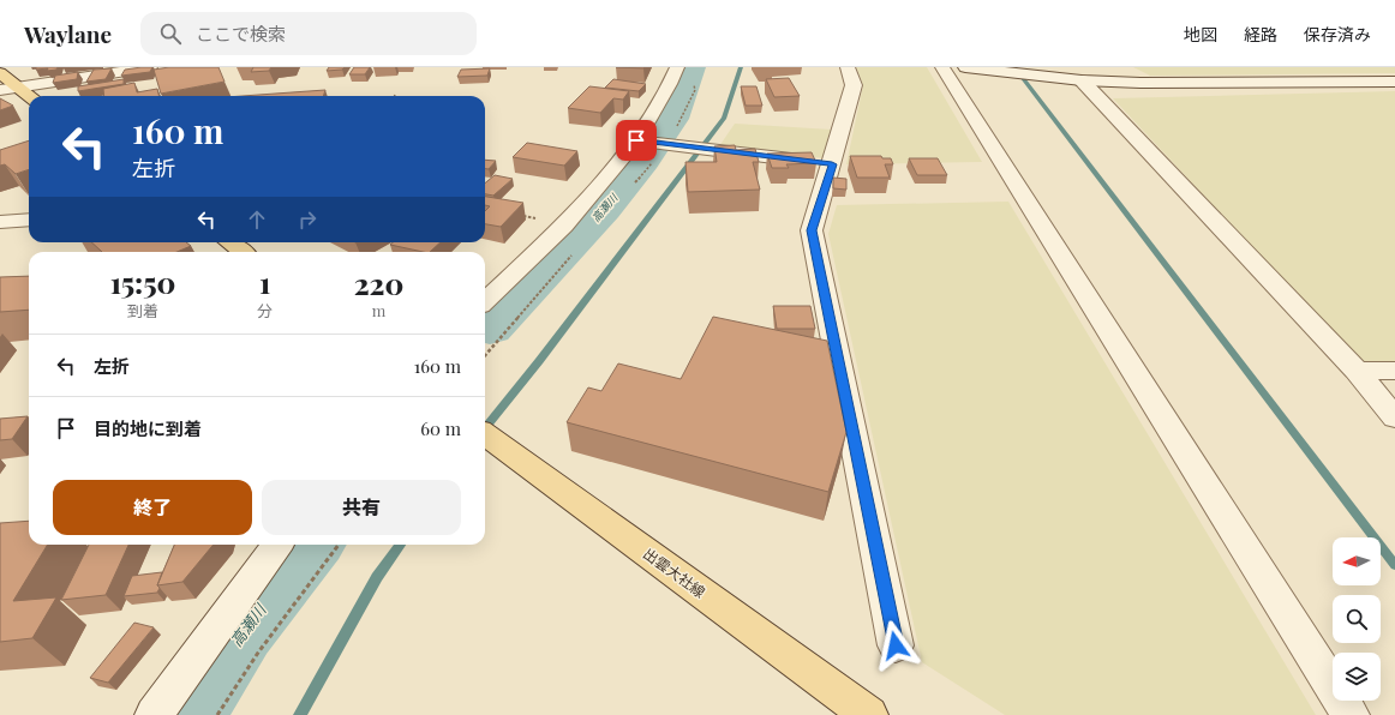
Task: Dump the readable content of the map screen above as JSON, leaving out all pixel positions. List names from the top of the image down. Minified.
{"streets":{"main road":["出雲大社線"]},"water":["高瀬川"],"north":"left","page":{"header":"Waylane","search":"ここで検索","nav":["地図","経路","保存済み"],"turn":["160 m","左折"],"eta":["15:50","到着","1","分","220","m"],"list":[{"name":"左折","value":"160 m"},{"name":"目的地に到着","value":"60 m"}],"buttons":["終了","共有"]}}
